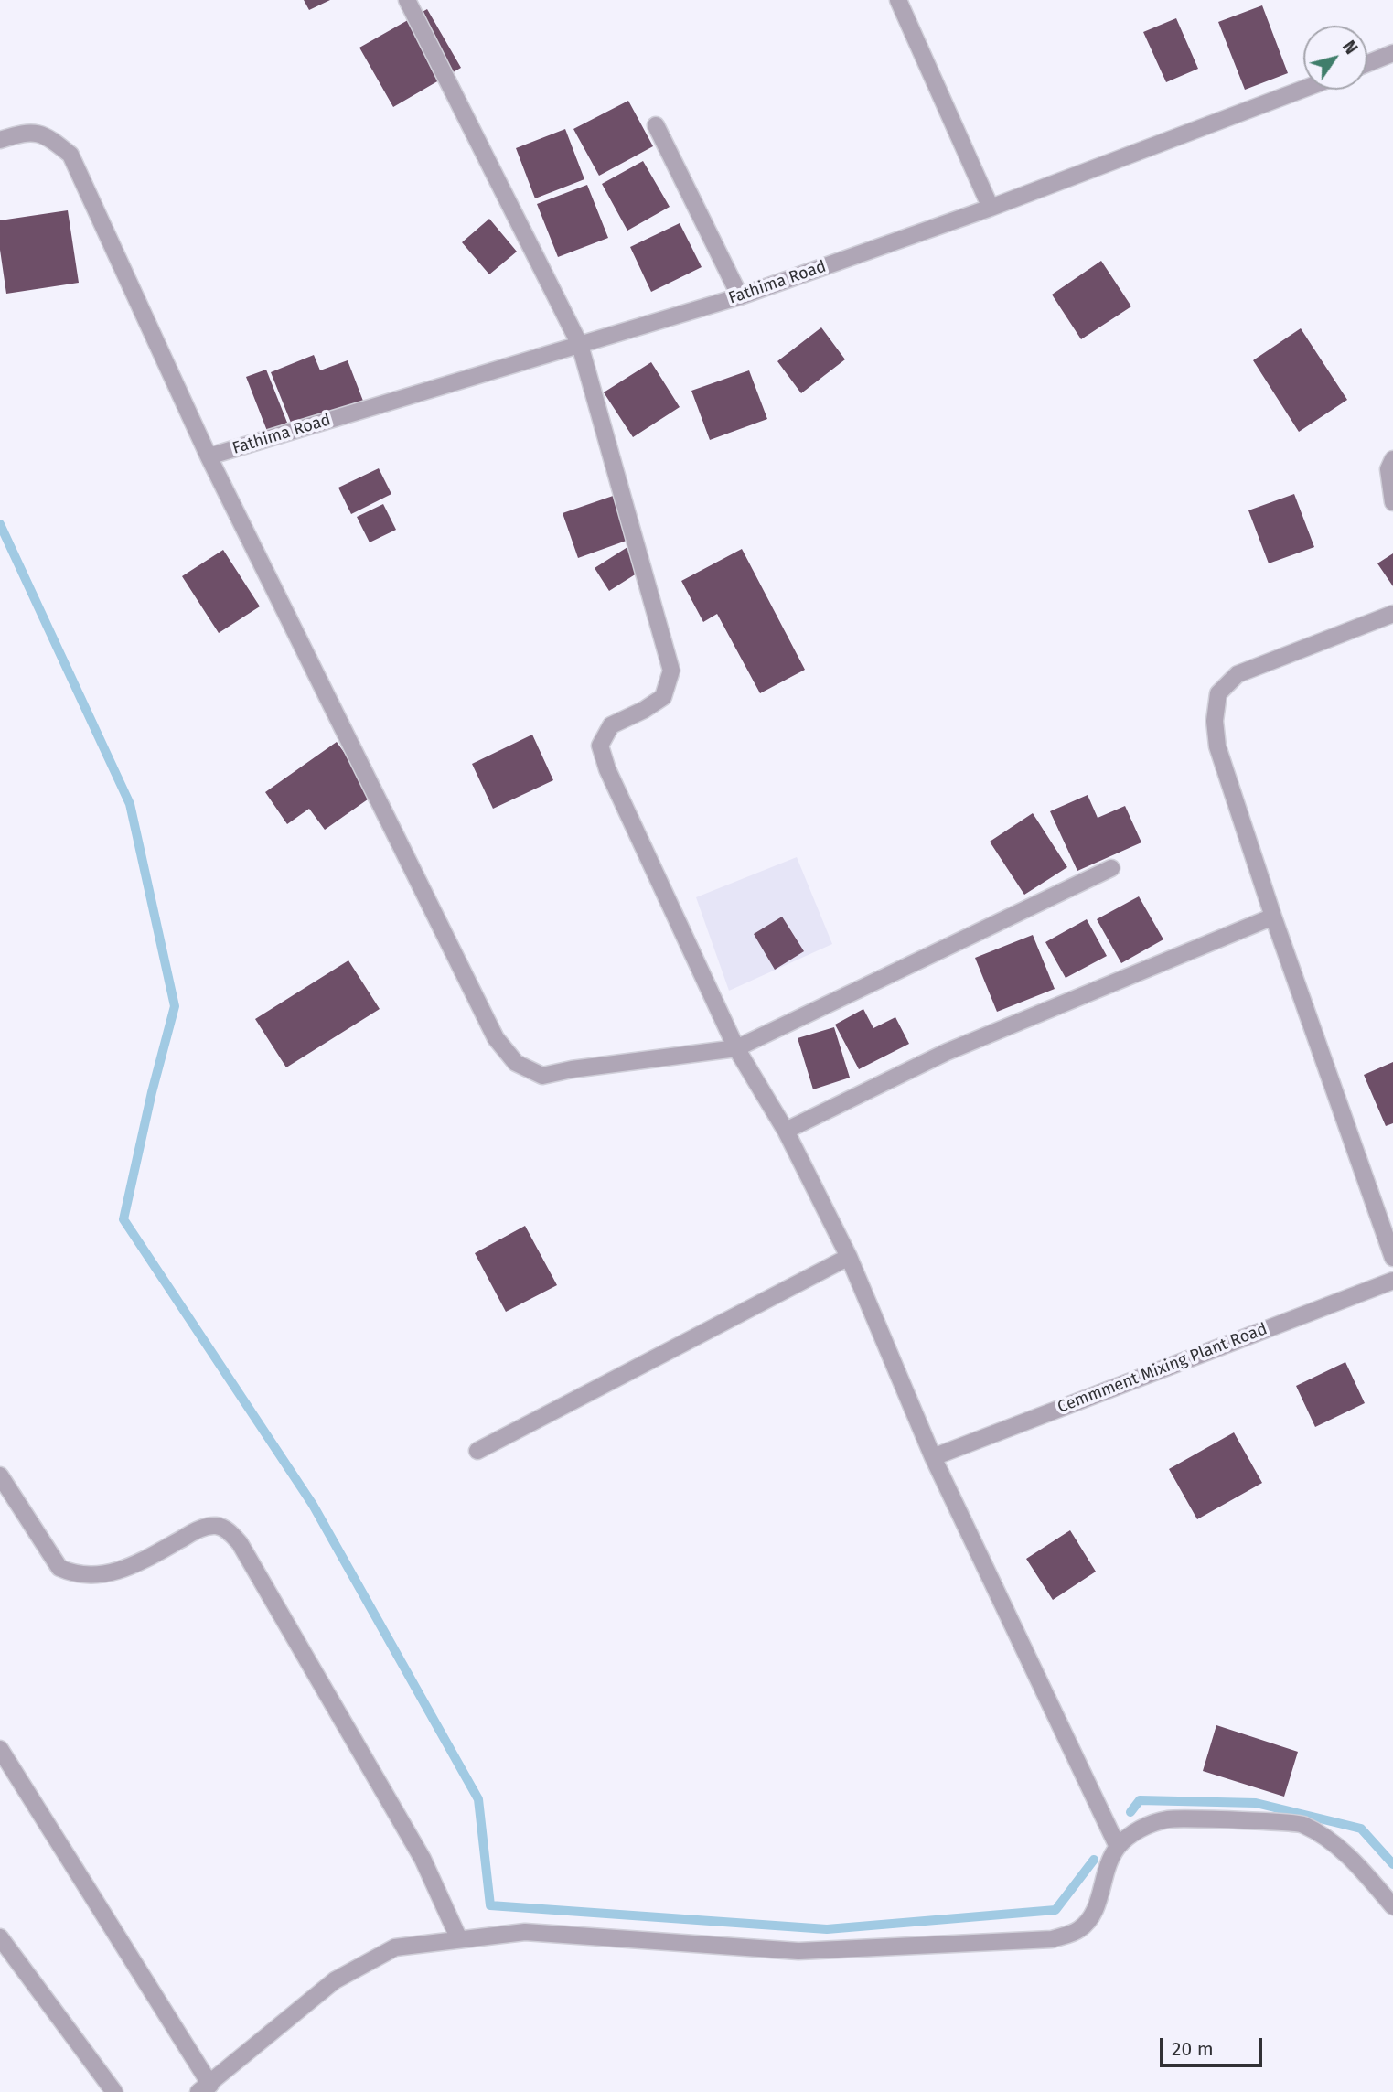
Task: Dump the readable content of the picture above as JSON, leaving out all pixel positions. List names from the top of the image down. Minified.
{"streets":{"street":["Fathima Road","Cemmment Mixing Plant Road"]},"scale_bar":"20 m","north":"top right"}
